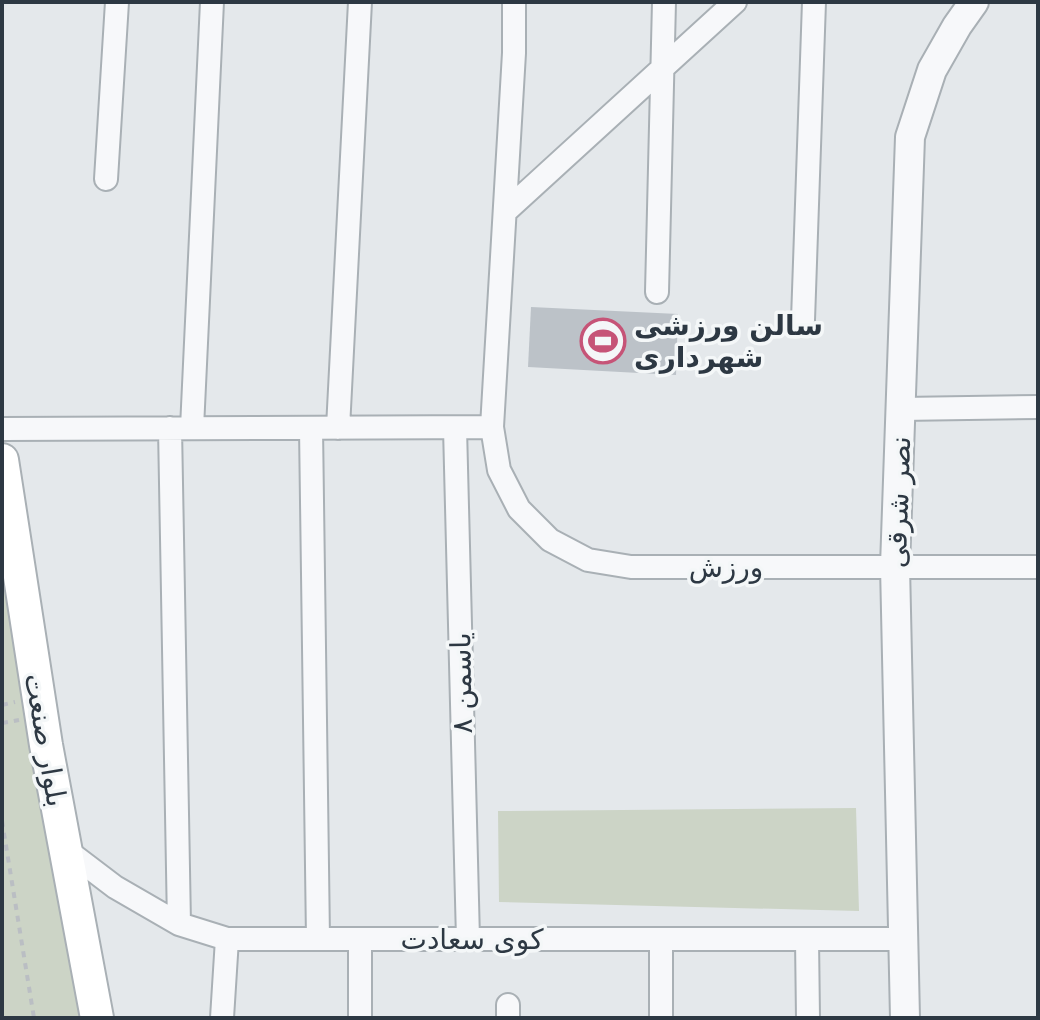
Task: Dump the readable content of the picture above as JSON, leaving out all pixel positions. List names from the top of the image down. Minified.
{"streets":{"main road":["بلوار صنعت"],"street":["نصر شرقی","ورزش","یاسمن ۸","کوی سعادت"]},"crossings":[["نصر شرقی","ورزش"],["نصر شرقی","کوی سعادت"],["یاسمن ۸","کوی سعادت"],["بلوار صنعت","کوی سعادت"]],"places":{"sports":["سالن ورزشی شهرداری"]}}
